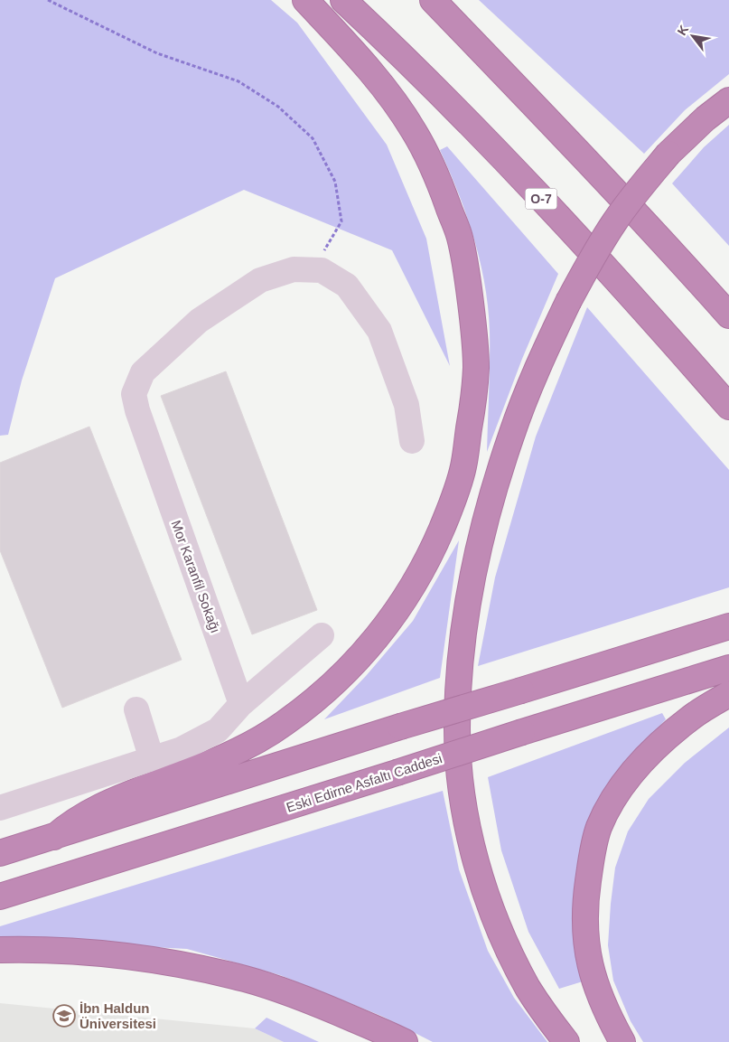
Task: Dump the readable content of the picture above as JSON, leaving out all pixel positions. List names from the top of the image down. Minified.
{"streets":{"highway":["O-7","Eski Edirne Asfaltı Caddesi"],"street":["Mor Karanfil Sokağı"]},"places":{"school or university":["İbn Haldun Üniversitesi"]},"north":"top left"}
